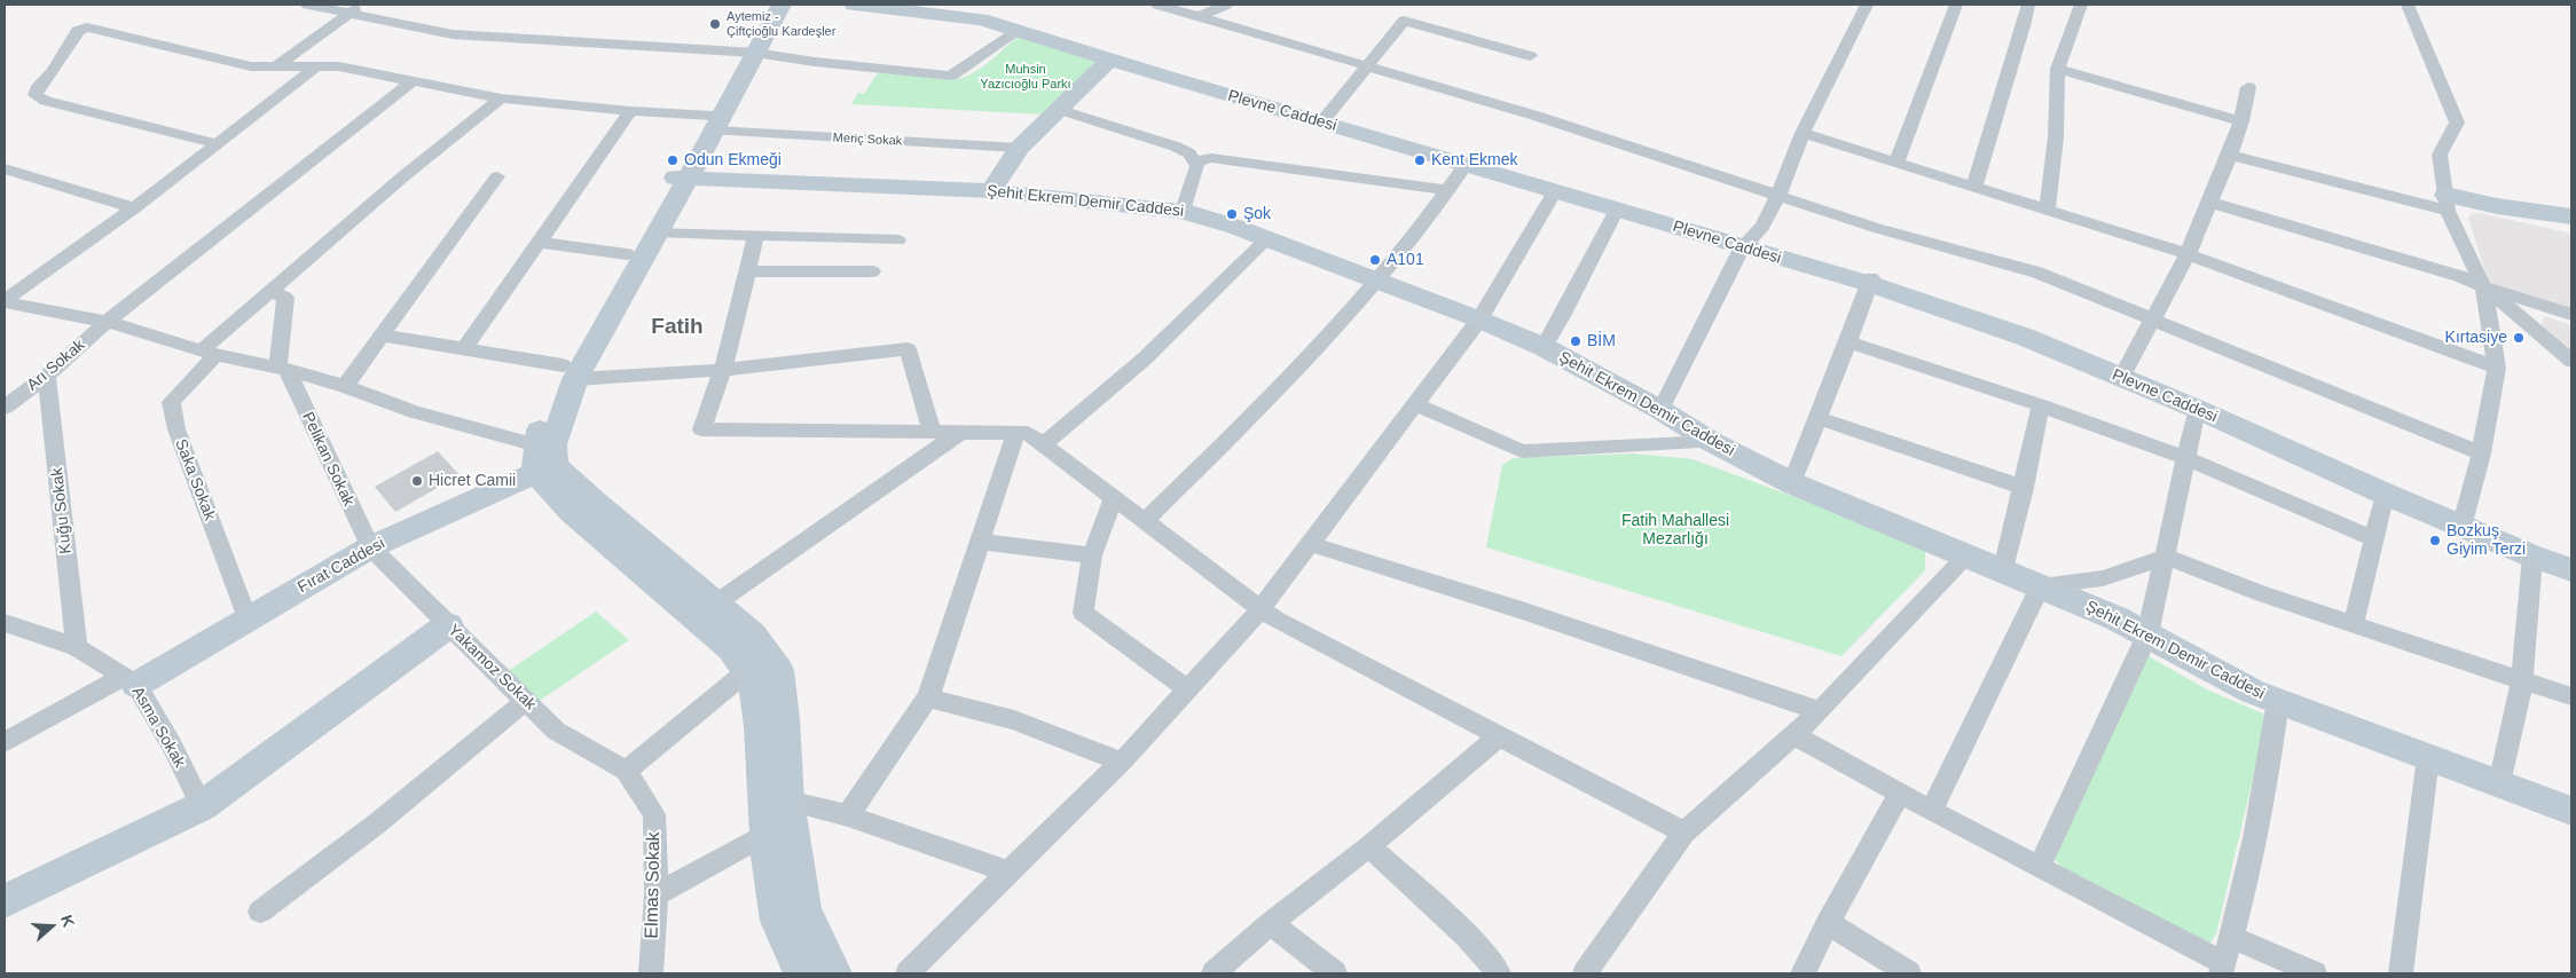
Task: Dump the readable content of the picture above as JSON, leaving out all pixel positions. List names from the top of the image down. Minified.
{"streets":{"street":["Plevne Caddesi","Meriç Sokak","Şehit Ekrem Demir Caddesi","Arı Sokak","Pelikan Sokak","Saka Sokak","Kuğu Sokak","Fırat Caddesi","Yakamoz Sokak","Asma Sokak","Elmas Sokak"]},"crossings":[["Meriç Sokak","Arı Sokak"],["Arı Sokak","Kuğu Sokak"],["Pelikan Sokak","Fırat Caddesi"],["Pelikan Sokak","Yakamoz Sokak"],["Saka Sokak","Fırat Caddesi"],["Kuğu Sokak","Asma Sokak"],["Fırat Caddesi","Yakamoz Sokak"],["Fırat Caddesi","Asma Sokak"],["Yakamoz Sokak","Elmas Sokak"]],"districts":["Fatih"],"parks":["Muhsin Yazıcıoğlu Parkı","Fatih Mahallesi Mezarlığı"],"places":["Aytemiz - Çiftçioğlu Kardeşler","Odun Ekmeği","Kent Ekmek","Şok","A101","Kırtasiye","BİM","Hicret Camii","Bozkuş Giyim Terzi"],"north":"right"}
